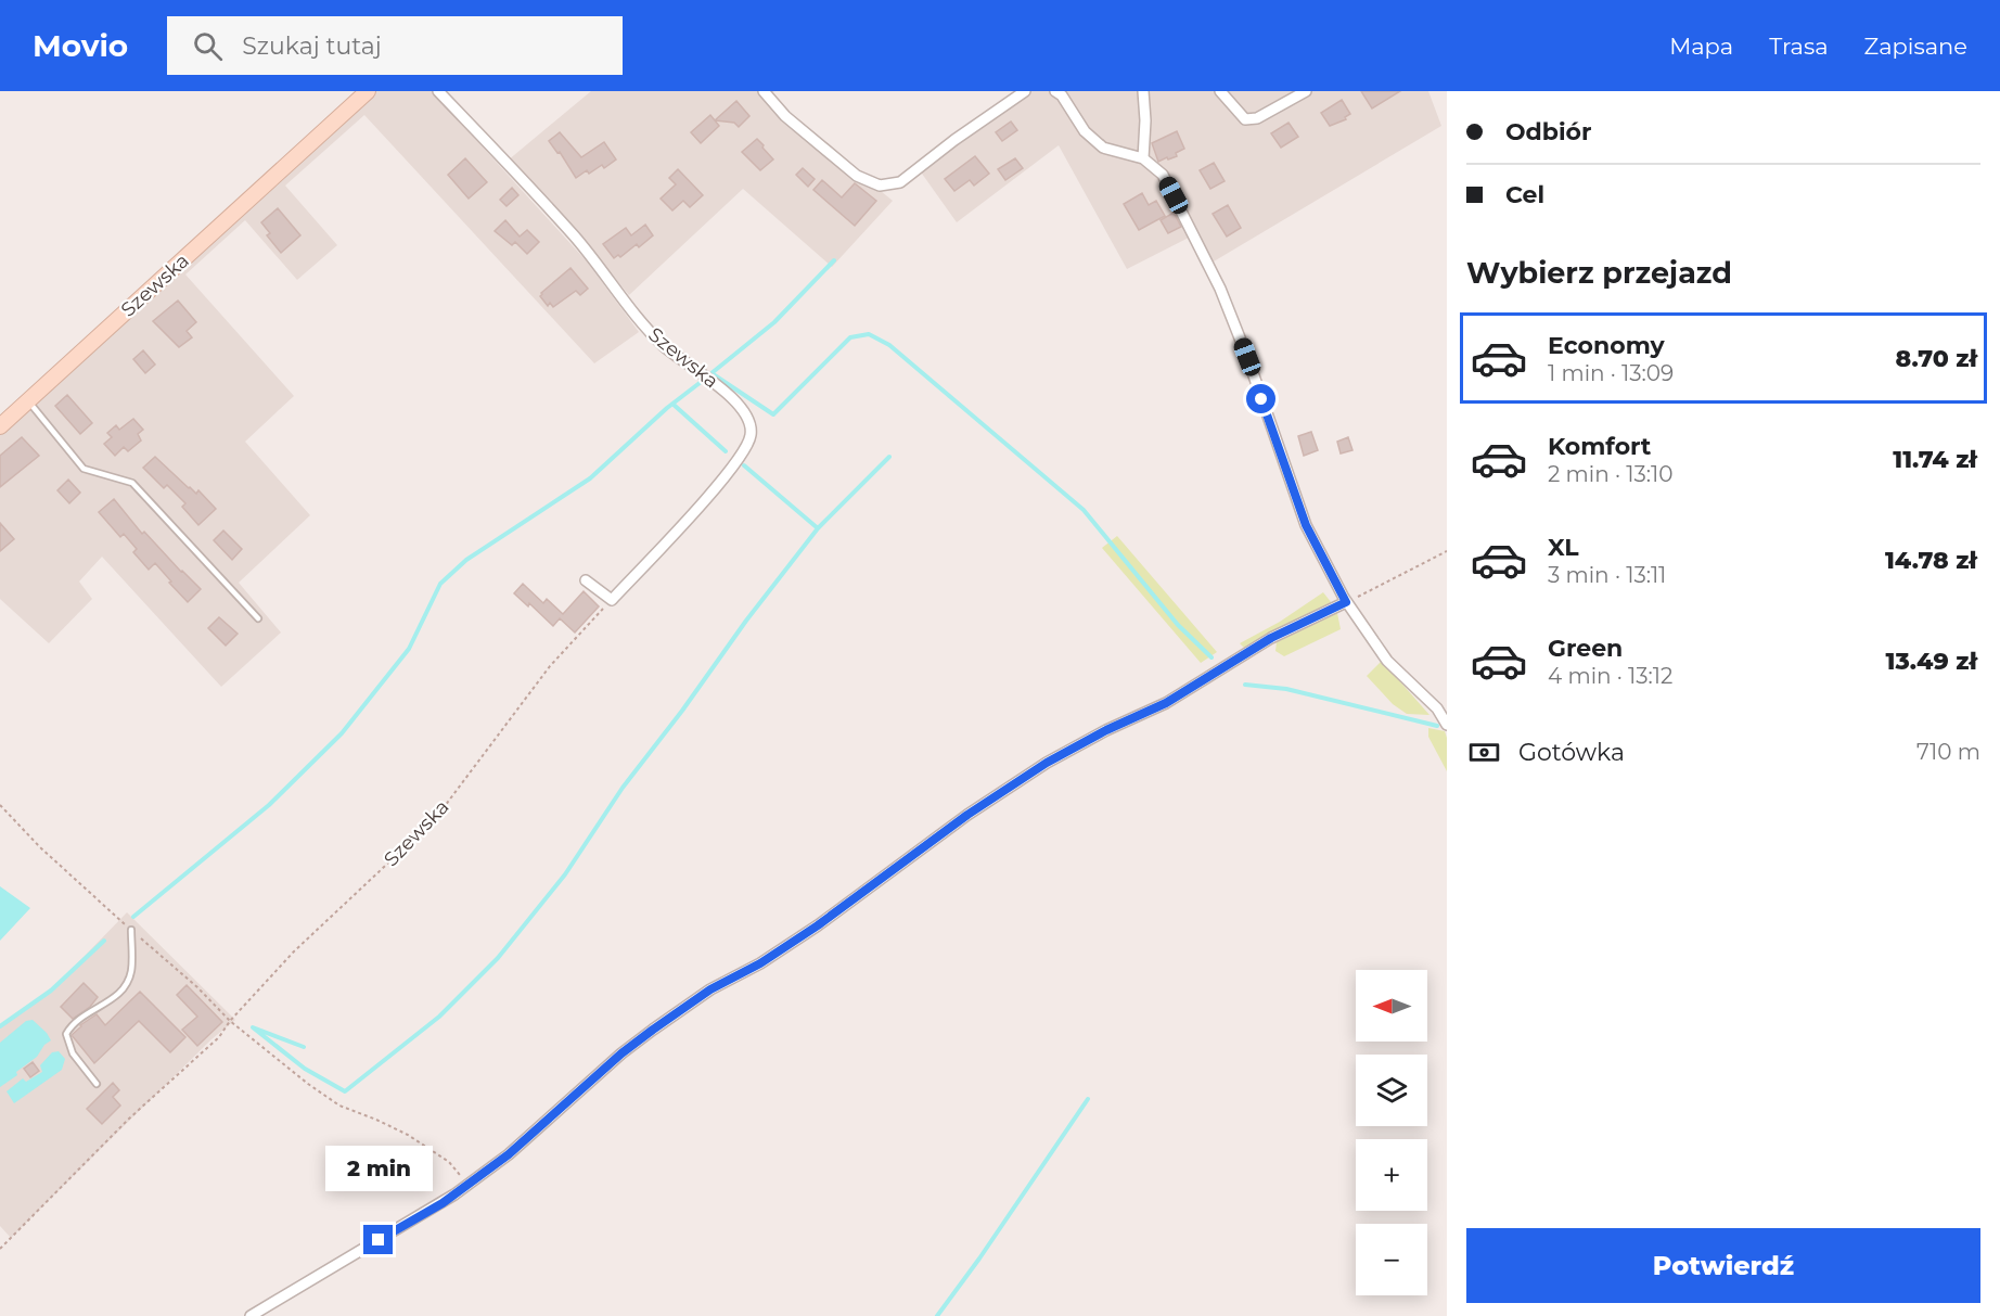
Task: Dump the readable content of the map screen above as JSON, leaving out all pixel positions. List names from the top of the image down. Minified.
{"streets":{"street":["Szewska"]},"north":"left","page":{"header":"Movio","search":"Szukaj tutaj","nav":["Mapa","Trasa","Zapisane"],"banner":["Odbiór","Cel"],"heading":"Wybierz przejazd","list":[{"name":"Economy","note":"1 min · 13:09","value":"8.70 zł"},{"name":"Komfort","note":"2 min · 13:10","value":"11.74 zł"},{"name":"XL","note":"3 min · 13:11","value":"14.78 zł"},{"name":"Green","note":"4 min · 13:12","value":"13.49 zł"}],"pay":["Gotówka","710 m"],"map_buttons":["+","−"],"bubble":"2 min","buttons":"Potwierdź"}}
